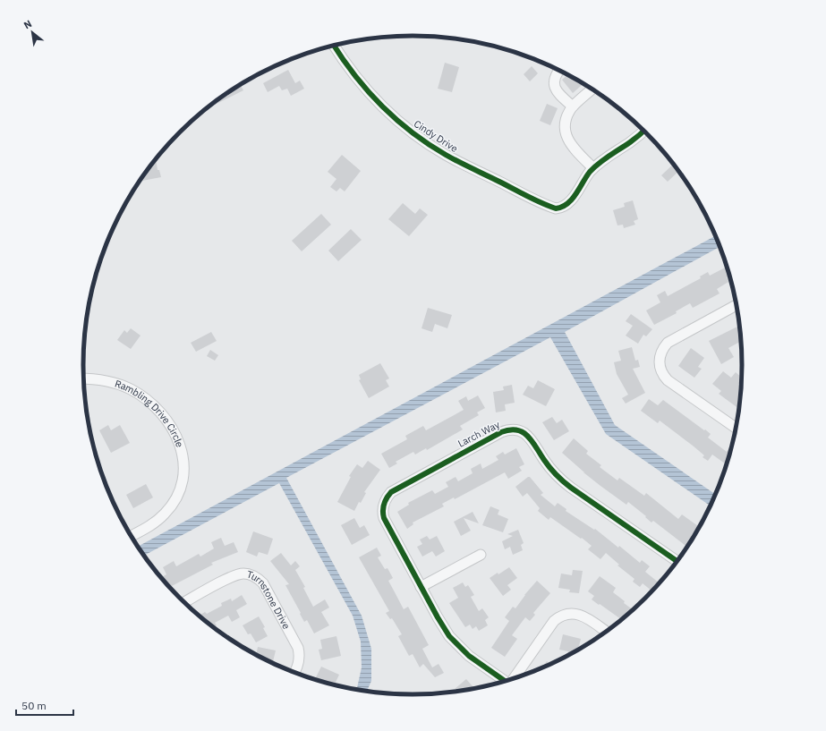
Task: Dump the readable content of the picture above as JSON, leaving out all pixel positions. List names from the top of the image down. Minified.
{"streets":{"street":["Cindy Drive","Rambling Drive Circle","Larch Way","Turnstone Drive"]},"scale_bar":"50 m","north":"top left"}
